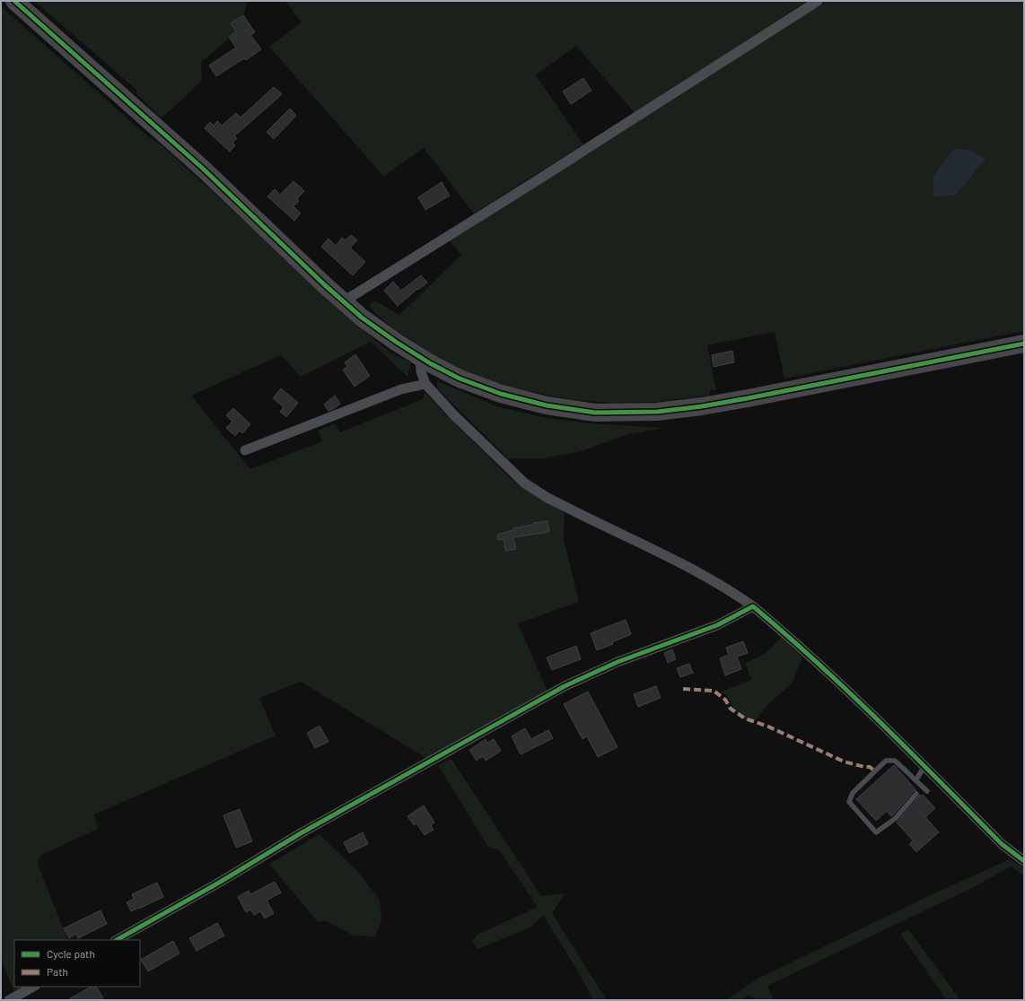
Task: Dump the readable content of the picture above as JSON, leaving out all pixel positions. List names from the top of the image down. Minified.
{"legend":["Cycle path","Path"]}
